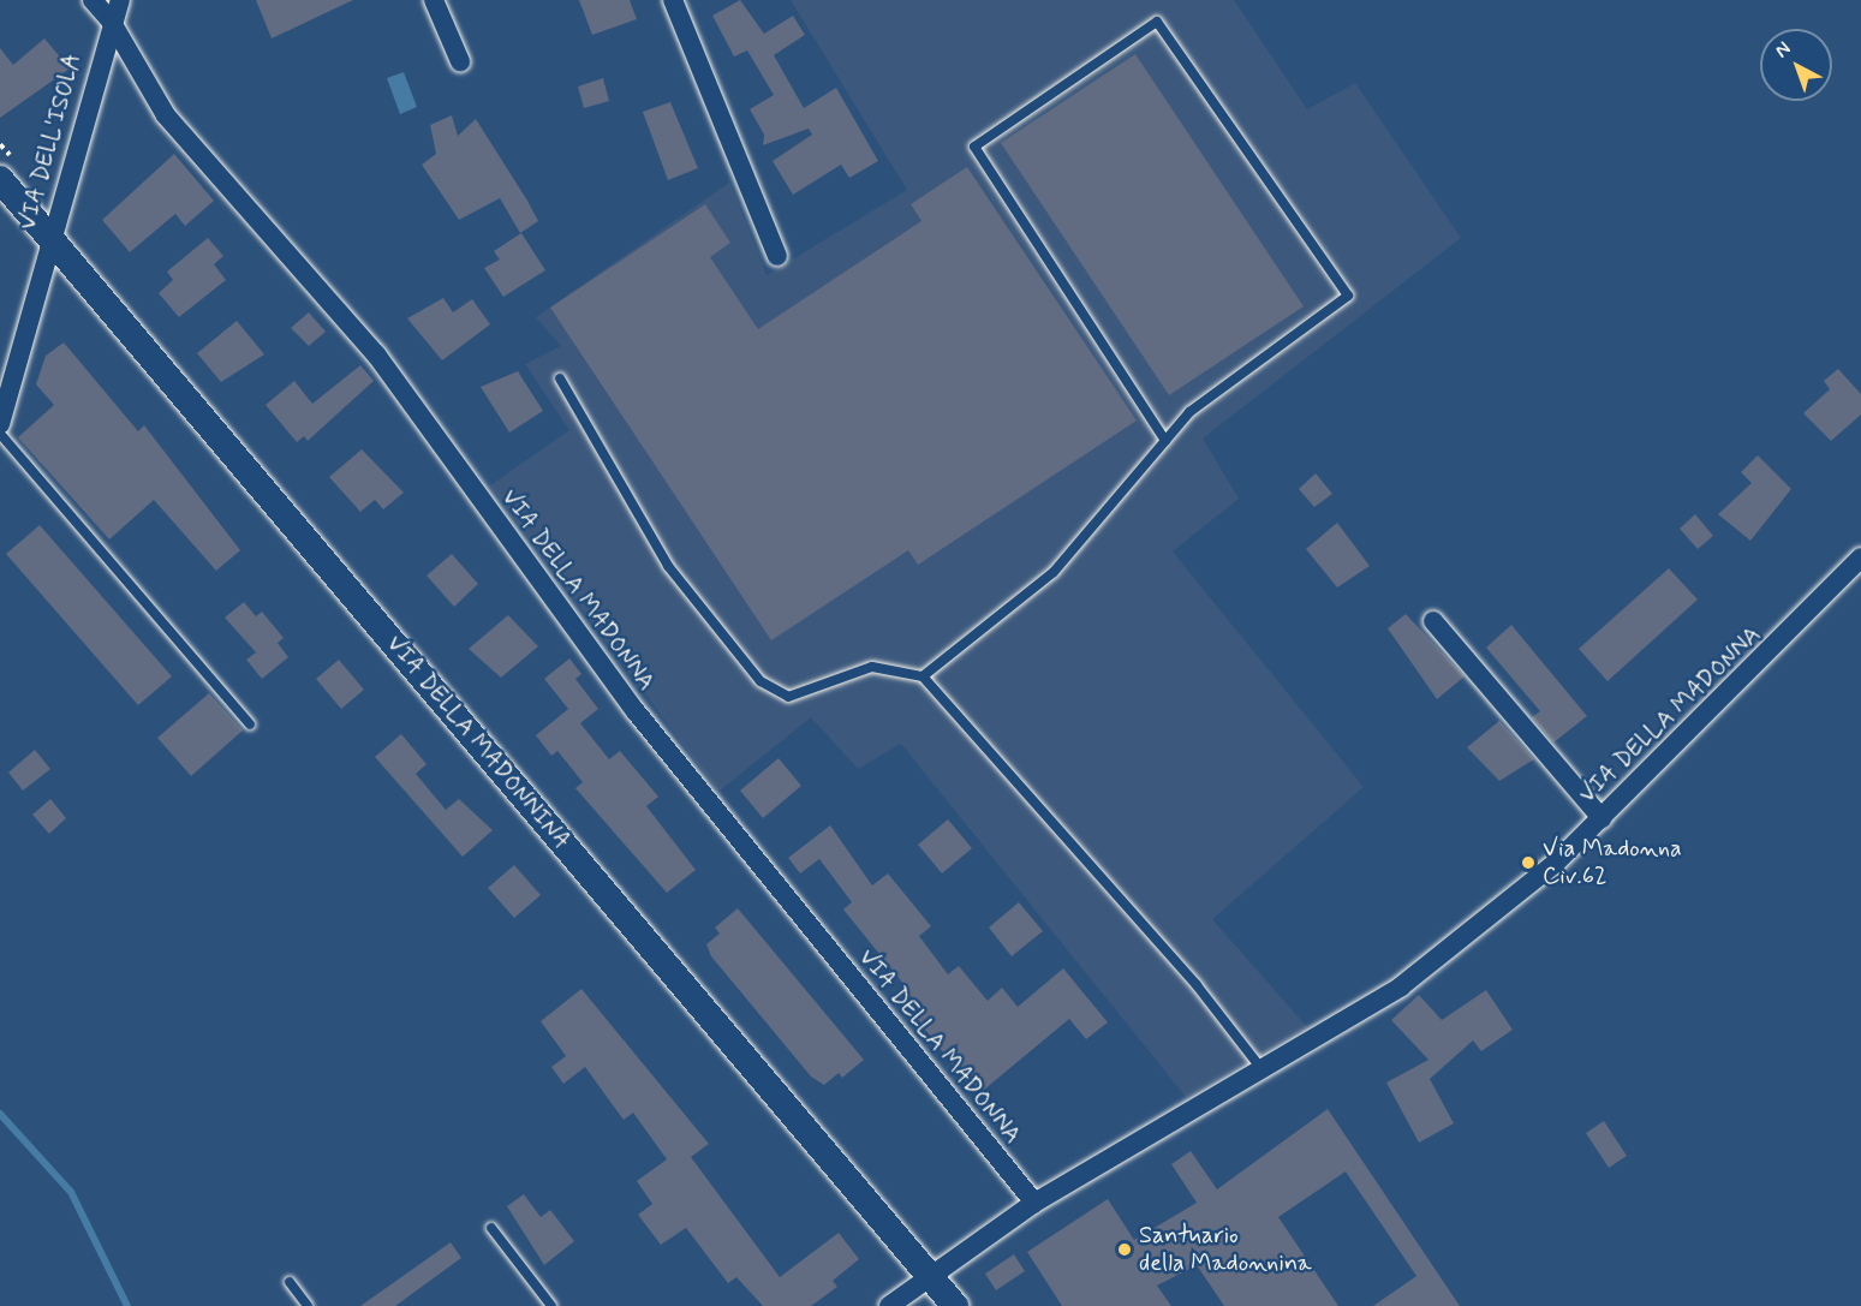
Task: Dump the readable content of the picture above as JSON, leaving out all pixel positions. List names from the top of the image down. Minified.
{"streets":{"street":["VIA DELL'ISOLA","VIA DELLA MADONNA","VIA DELLA MADONNINA"]},"crossings":[["VIA DELL'ISOLA","VIA DELLA MADONNA"],["VIA DELL'ISOLA","VIA DELLA MADONNINA"],["VIA DELLA MADONNA","VIA DELLA MADONNINA"]],"places":["Via Madonna Civ.62","Santuario della Madonnina"],"north":"top left"}
